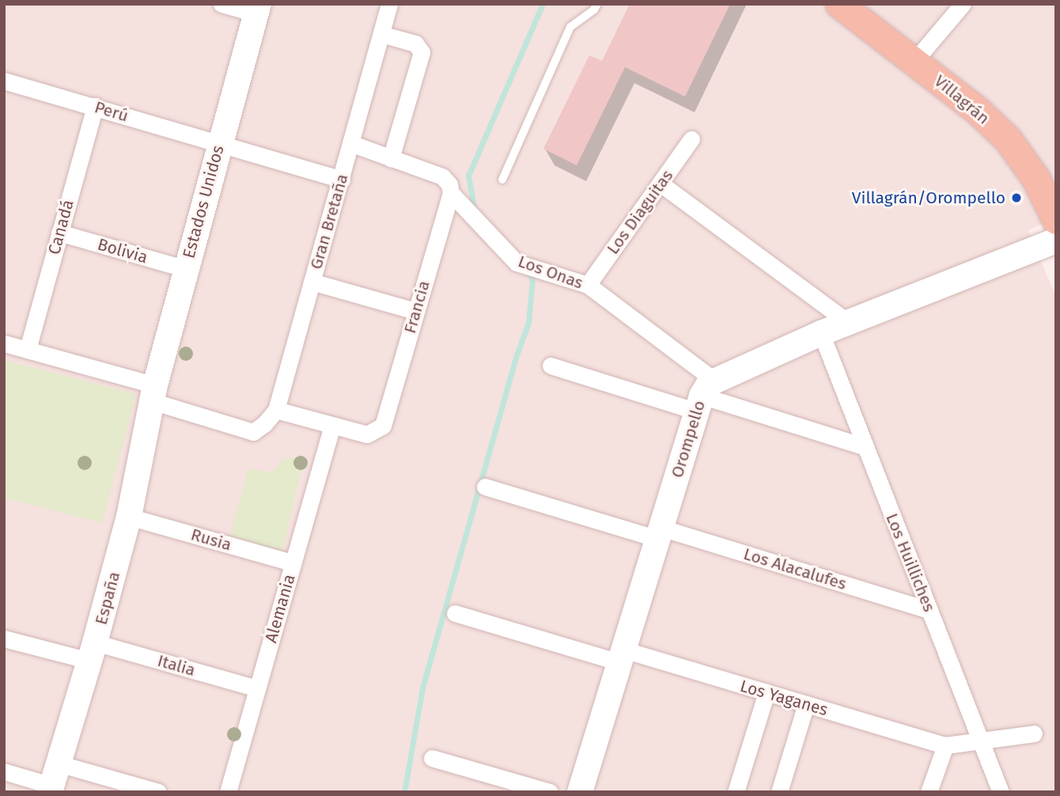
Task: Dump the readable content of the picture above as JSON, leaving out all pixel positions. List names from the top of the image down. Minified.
{"streets":{"main road":["Villagrán"],"street":["Perú","Estados Unidos","Los Diaguitas","Gran Bretaña","Canadá","Bolivia","Los Onas","Francia","Orompello","Rusia","Los Huilliches","Los Alacalufes","España","Alemania","Italia","Los Yaganes"]},"crossings":[["Perú","Estados Unidos"],["Perú","Gran Bretaña"],["Perú","Canadá"],["Estados Unidos","Bolivia"],["Estados Unidos","España"],["Los Diaguitas","Los Onas"],["Gran Bretaña","Francia"],["Canadá","Bolivia"],["Los Onas","Francia"],["Los Onas","Orompello"],["Los Onas","Los Huilliches"],["Francia","Alemania"],["Orompello","Los Huilliches"],["Orompello","Los Alacalufes"],["Orompello","Los Yaganes"],["Rusia","España"],["Rusia","Alemania"],["Los Huilliches","Los Alacalufes"],["España","Italia"],["Alemania","Italia"]],"places":["Villagrán/Orompello"]}
